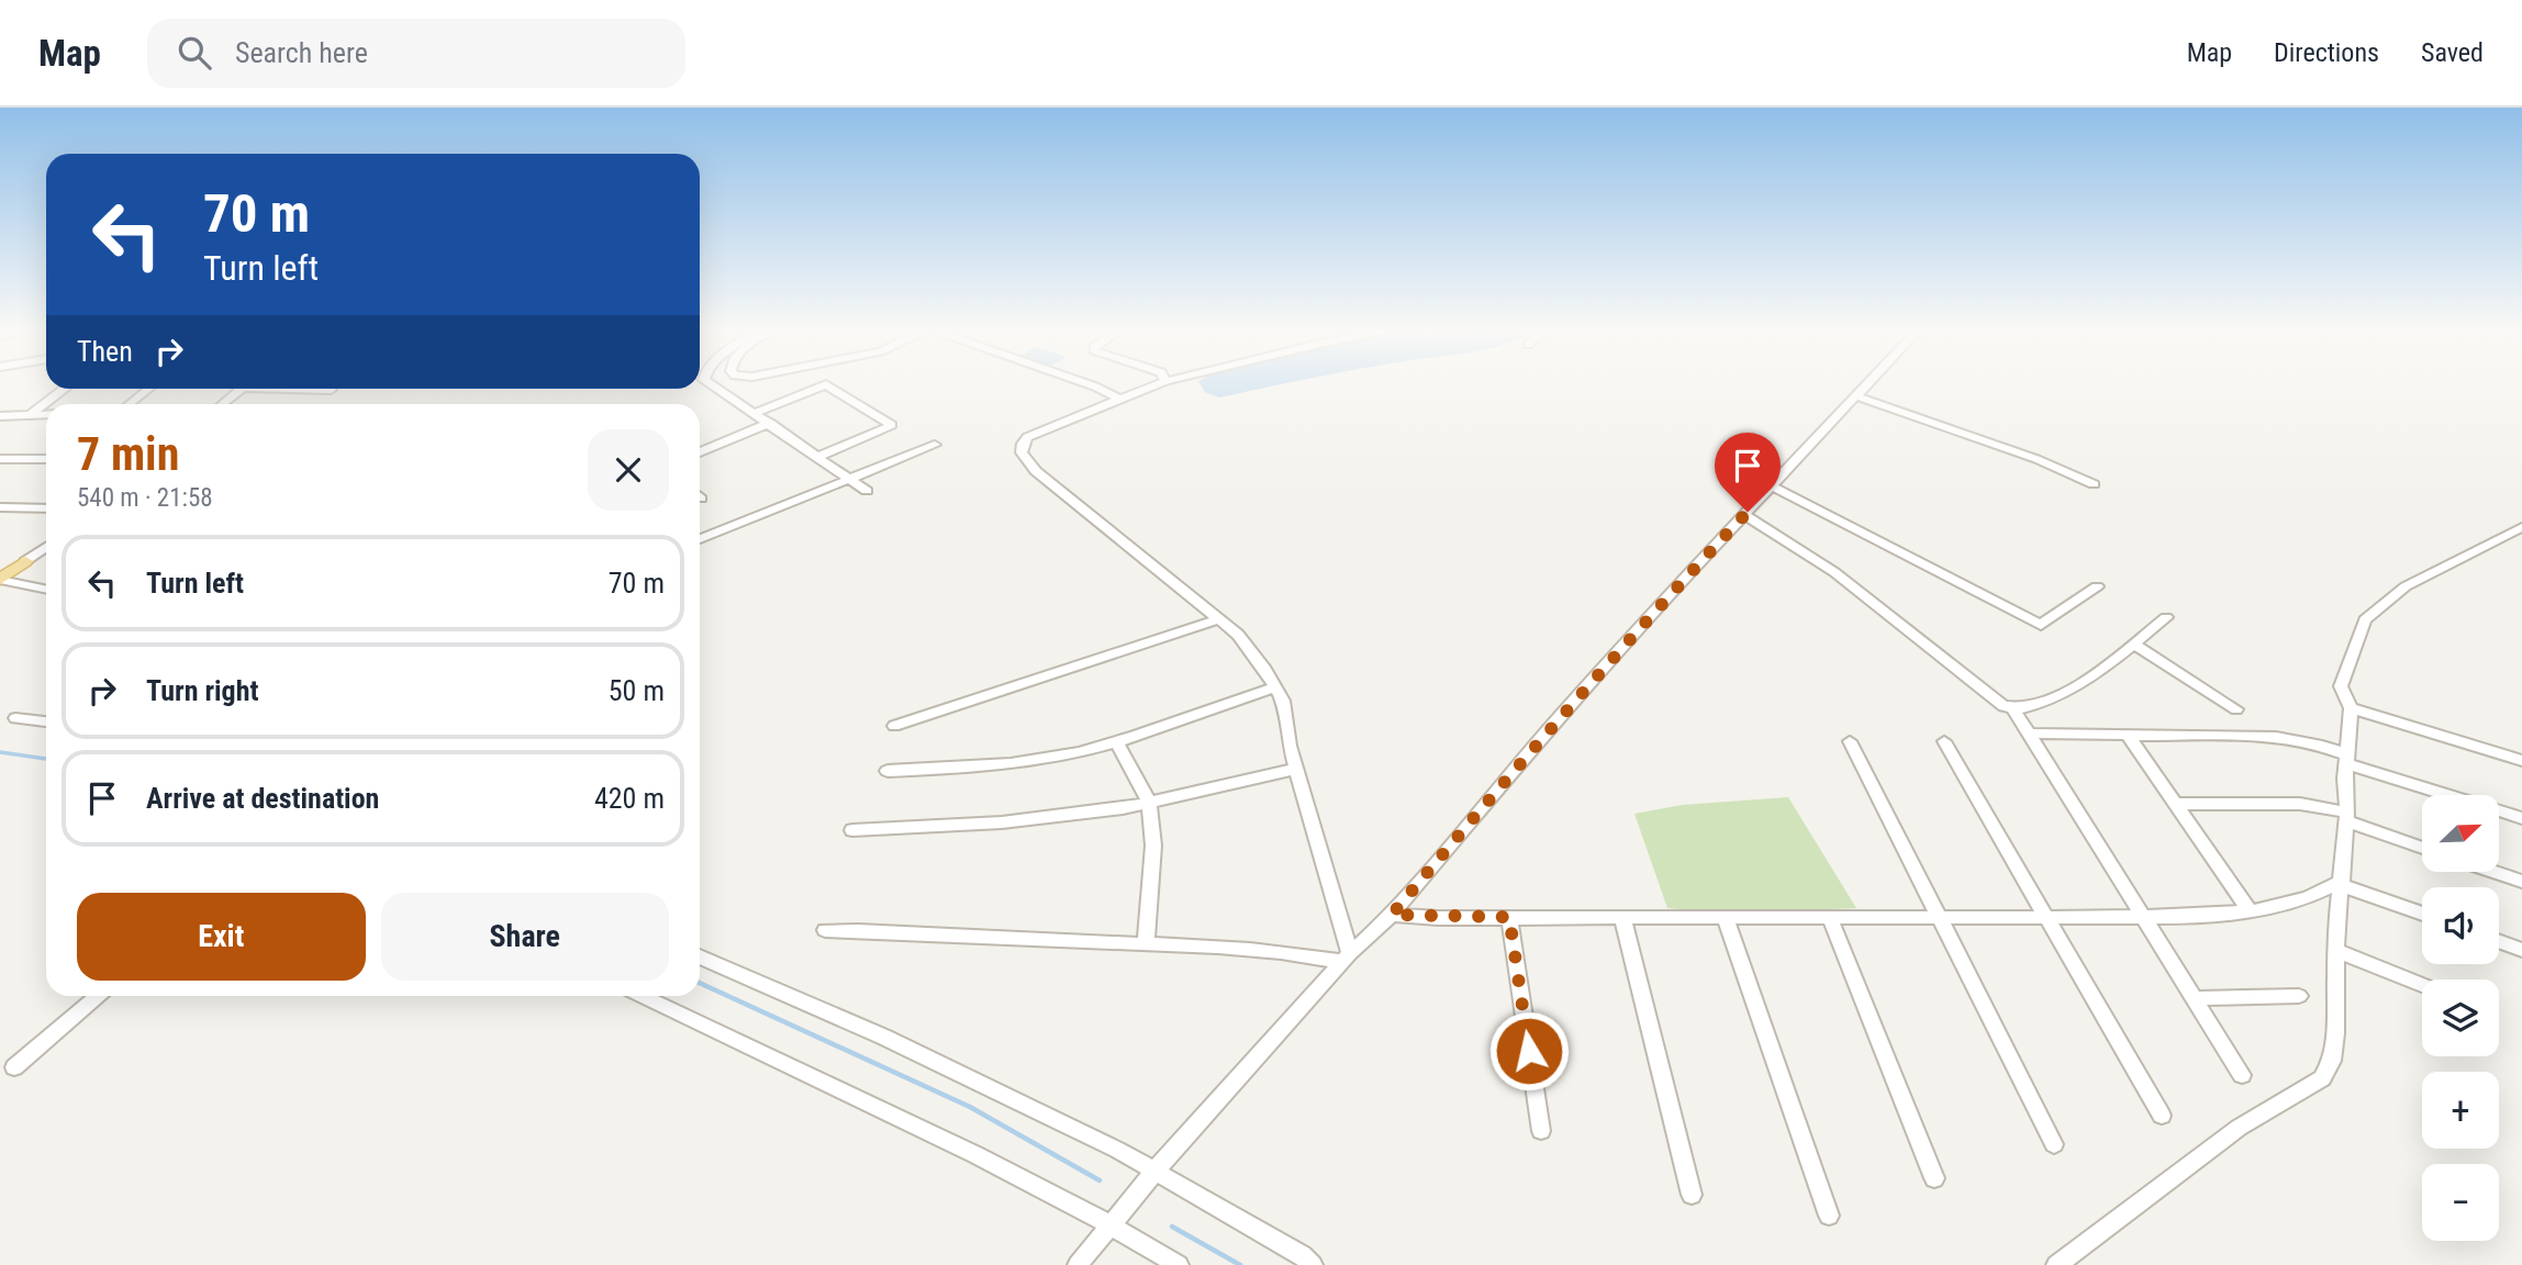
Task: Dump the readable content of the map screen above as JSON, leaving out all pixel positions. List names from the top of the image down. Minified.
{"north":"top right","page":{"header":"Map","search":"Search here","nav":["Map","Directions","Saved"],"turn":["70 m","Turn left"],"then":"Then","heading":["7 min","540 m · 21:58"],"list":[{"name":"Turn left","value":"70 m"},{"name":"Turn right","value":"50 m"},{"name":"Arrive at destination","value":"420 m"}],"map_buttons":["+","−"],"buttons":["Exit","Share"]}}
